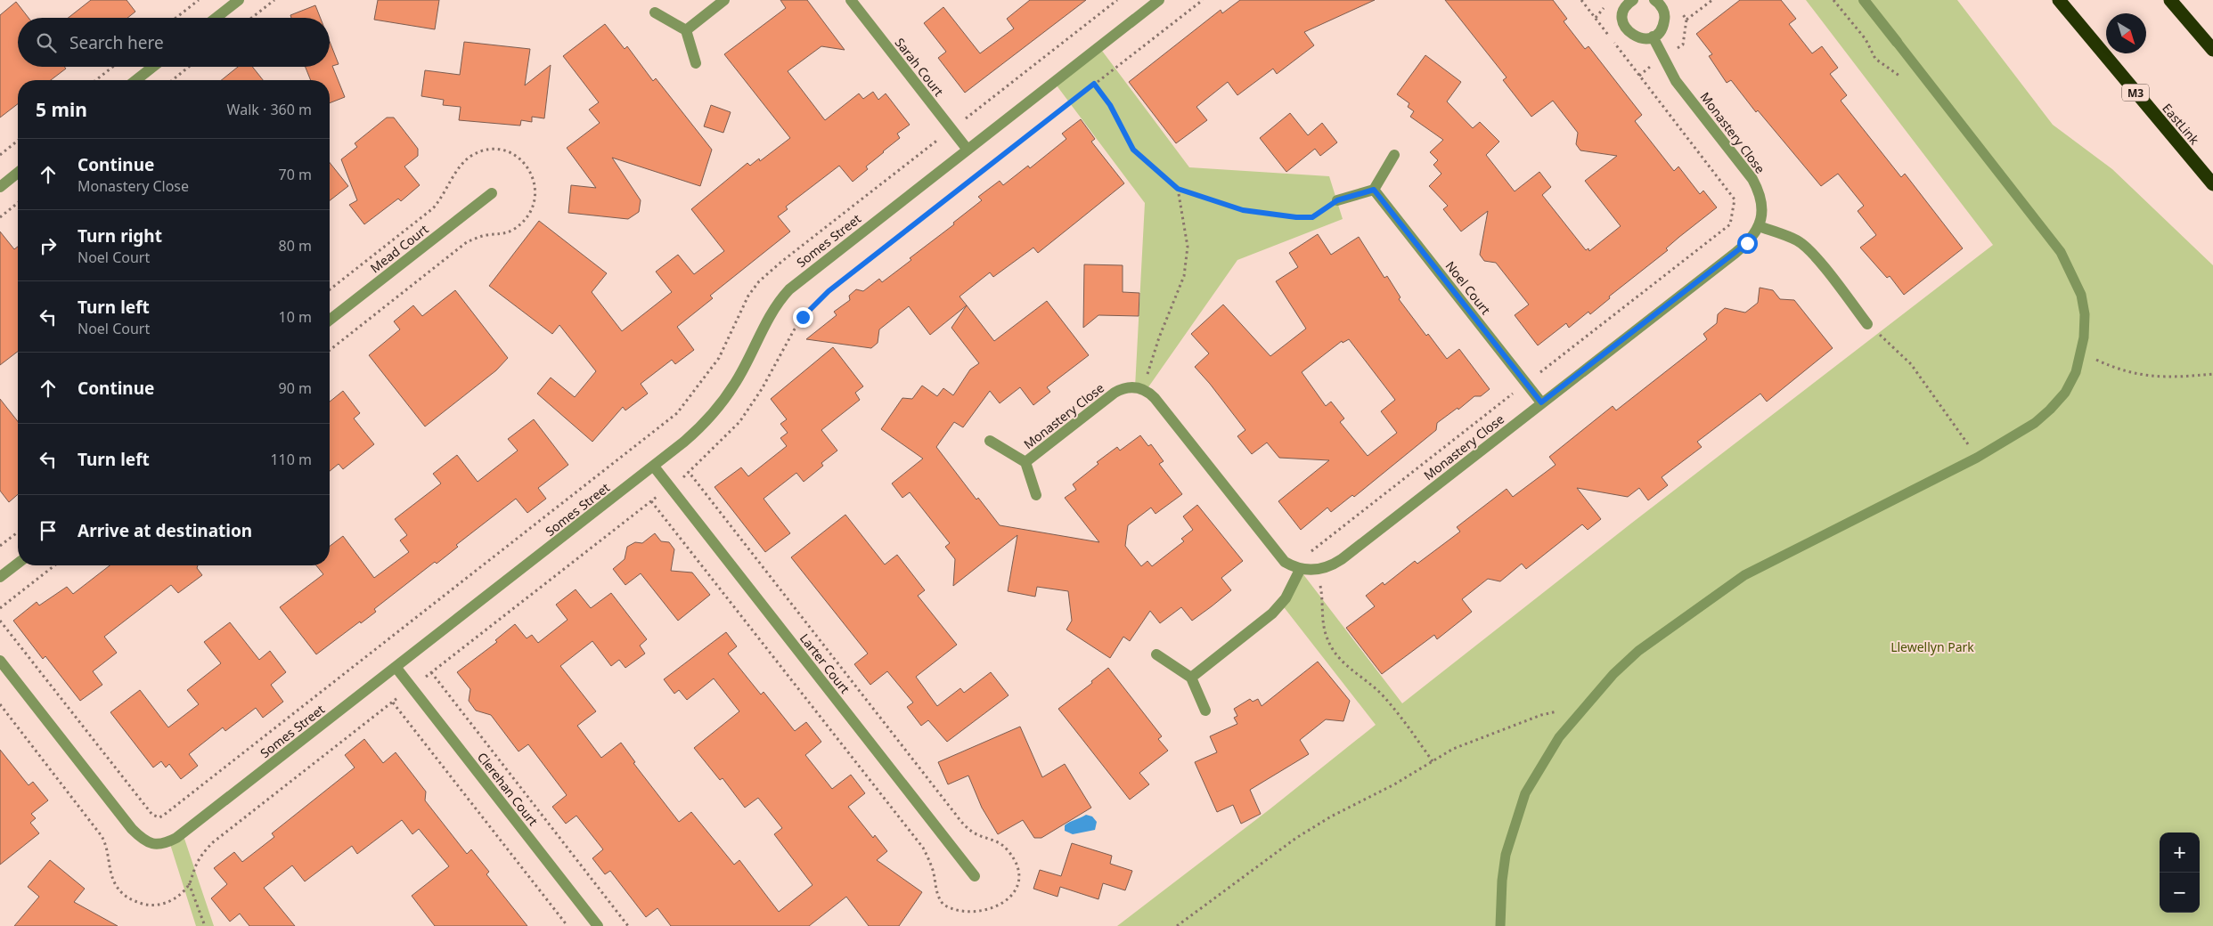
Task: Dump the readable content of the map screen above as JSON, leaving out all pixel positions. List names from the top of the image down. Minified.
{"streets":{"highway":["M3","EastLink"],"street":["Sarah Court","Monastery Close","Somes Street","Mead Court","Noel Court","Larter Court","Clerehan Court"]},"crossings":[["Sarah Court","Somes Street"],["Monastery Close","Noel Court"],["Somes Street","Larter Court"],["Somes Street","Clerehan Court"]],"parks":["Llewellyn Park"],"north":"bottom right","page":{"search":"Search here","heading":["5 min","Walk · 360 m"],"list":[["Continue","Monastery Close","70 m"],["Turn right","Noel Court","80 m"],["Turn left","Noel Court","10 m"],["Continue","90 m"],["Turn left","110 m"],"Arrive at destination"],"map_buttons":["+","−"]}}
